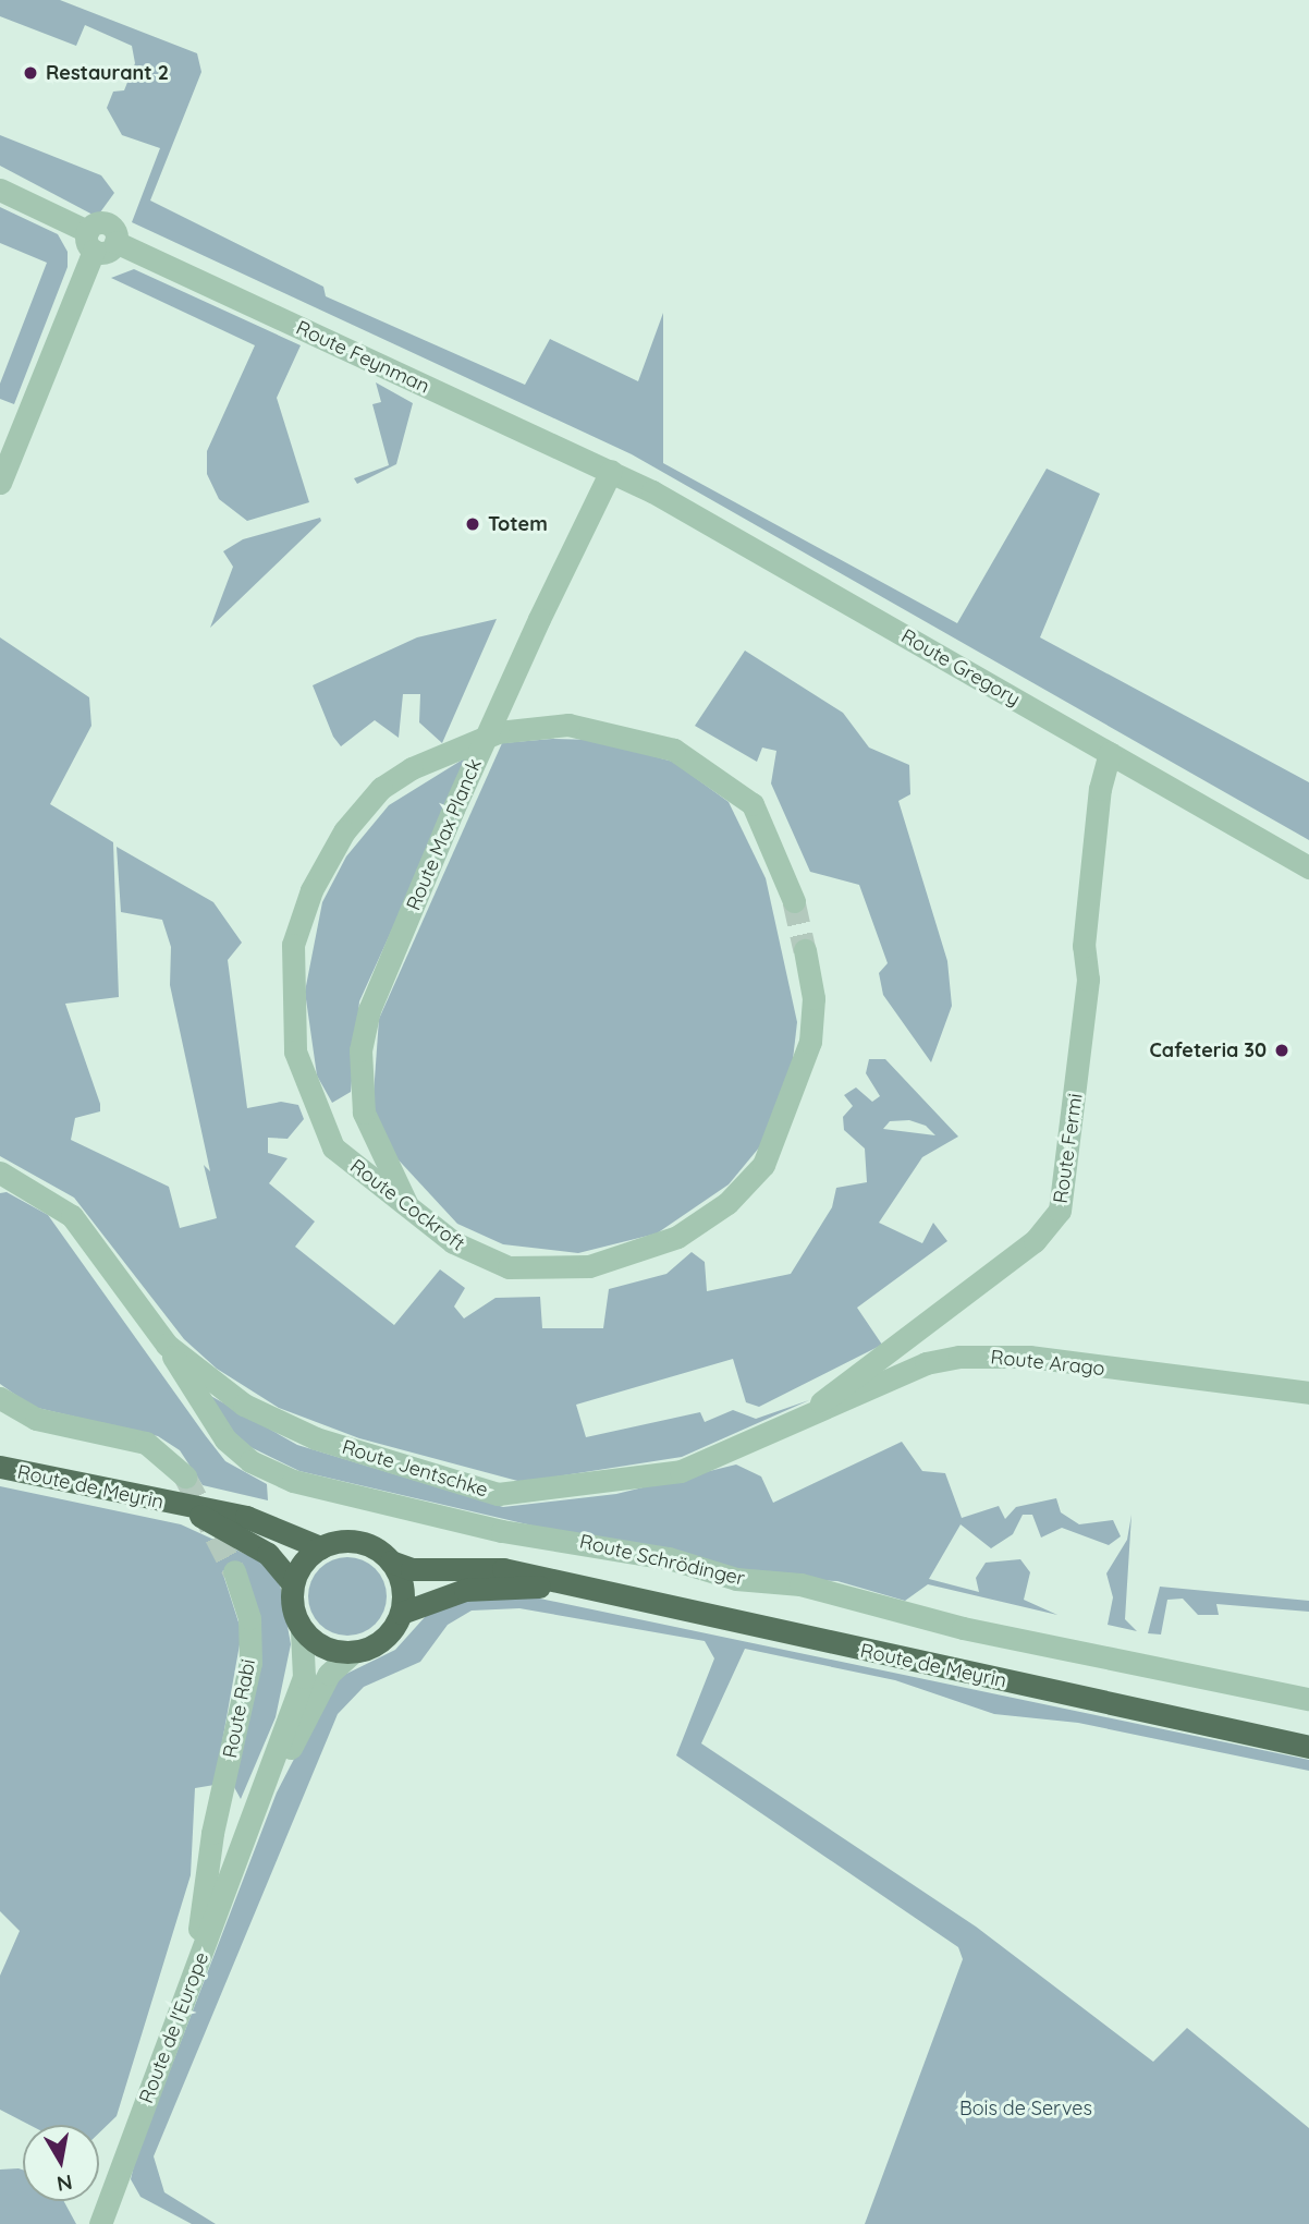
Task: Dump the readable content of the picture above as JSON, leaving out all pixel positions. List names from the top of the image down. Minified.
{"streets":{"main road":["Route de Meyrin"],"street":["Route Feynman","Route Gregory","Route Max Planck","Route Fermi","Route Cockroft","Route Arago","Route Jentschke","Route Schrödinger","Route Rabi","Route de l'Europe"]},"crossings":[["Route Feynman","Route Gregory"],["Route Feynman","Route Max Planck"],["Route Gregory","Route Max Planck"],["Route Gregory","Route Fermi"],["Route Max Planck","Route Cockroft"],["Route Fermi","Route Arago"],["Route Fermi","Route Jentschke"],["Route Arago","Route Jentschke"],["Route Jentschke","Route Schrödinger"],["Route de Meyrin","Route de l'Europe"],["Route Rabi","Route de l'Europe"]],"parks":["Bois de Serves"],"places":["Restaurant 2","Totem","Cafeteria 30"],"north":"bottom"}
